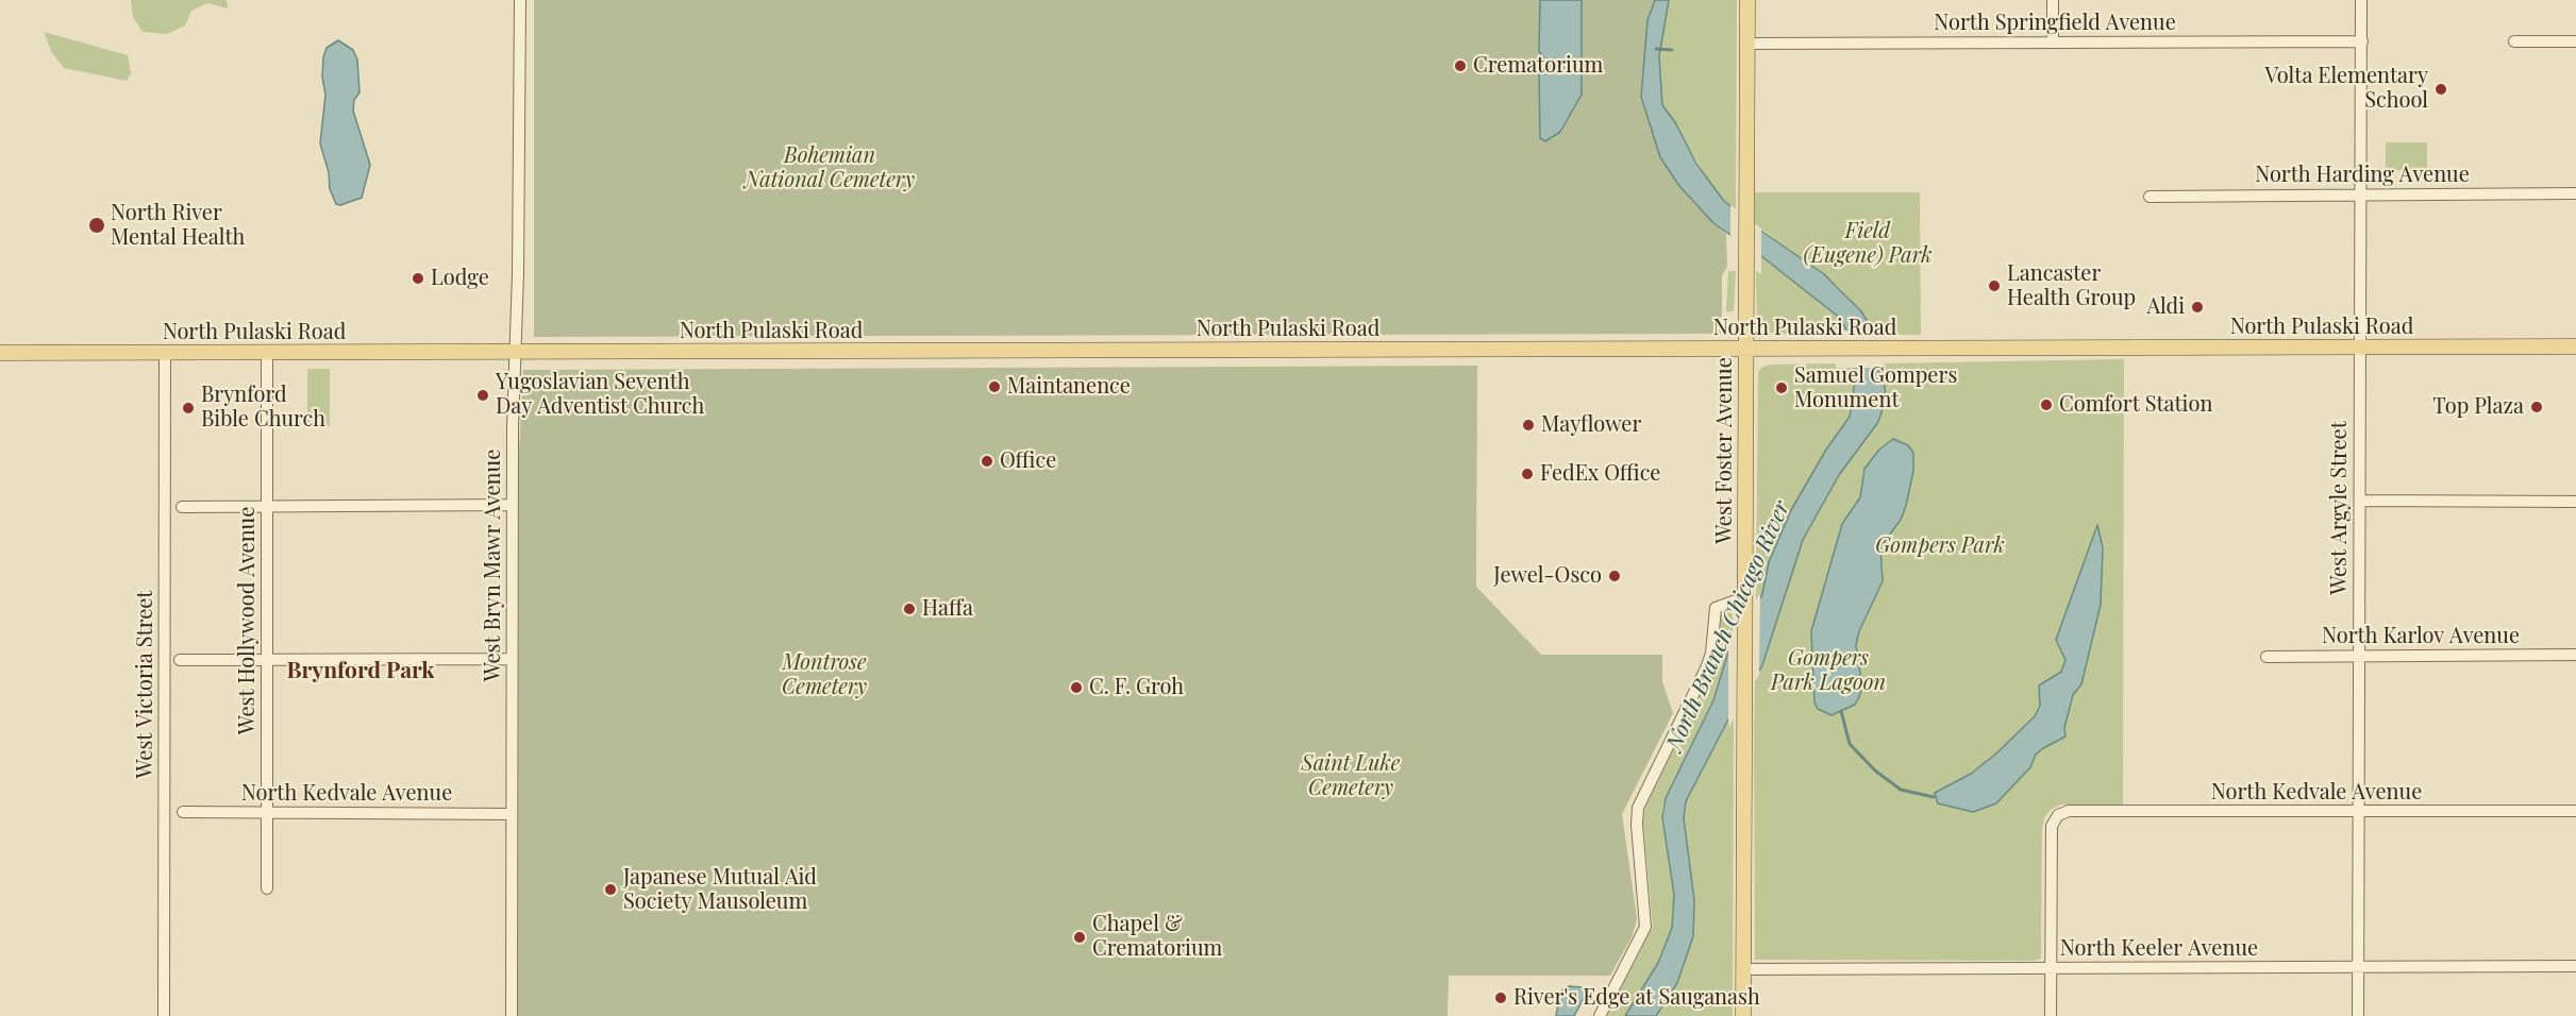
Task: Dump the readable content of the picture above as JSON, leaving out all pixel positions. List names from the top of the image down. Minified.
{"streets":{"main road":["North Pulaski Road","West Foster Avenue"],"street":["North Springfield Avenue","North Harding Avenue","West Argyle Street","West Bryn Mawr Avenue","West Hollywood Avenue","North Karlov Avenue","West Victoria Street","North Kedvale Avenue","North Keeler Avenue"]},"crossings":[["North Springfield Avenue","West Foster Avenue"],["North Springfield Avenue","West Argyle Street"],["North Harding Avenue","West Argyle Street"],["North Pulaski Road","West Foster Avenue"],["North Pulaski Road","West Argyle Street"],["North Pulaski Road","West Bryn Mawr Avenue"],["North Pulaski Road","West Hollywood Avenue"],["North Pulaski Road","West Victoria Street"],["West Foster Avenue","North Keeler Avenue"],["West Argyle Street","North Karlov Avenue"],["West Argyle Street","North Kedvale Avenue"],["West Argyle Street","North Keeler Avenue"],["West Bryn Mawr Avenue","North Kedvale Avenue"],["West Hollywood Avenue","North Kedvale Avenue"],["North Kedvale Avenue","North Keeler Avenue"]],"districts":["Brynford Park"],"water":["North Branch Chicago River"],"parks":["Bohemian National Cemetery","Field (Eugene) Park","Gompers Park","Gompers Park Lagoon","Montrose Cemetery","Saint Luke Cemetery"],"places":["Crematorium","Volta Elementary School","North River Mental Health","Lodge","Lancaster Health Group","Aldi","Maintanence","Samuel Gompers Monument","Yugoslavian Seventh Day Adventist Church","Comfort Station","Top Plaza","Brynford Bible Church","Mayflower","Office","FedEx Office","Jewel-Osco","Haffa","C. F. Groh","Japanese Mutual Aid Society Mausoleum","Chapel & Crematorium","River's Edge at Sauganash"]}
